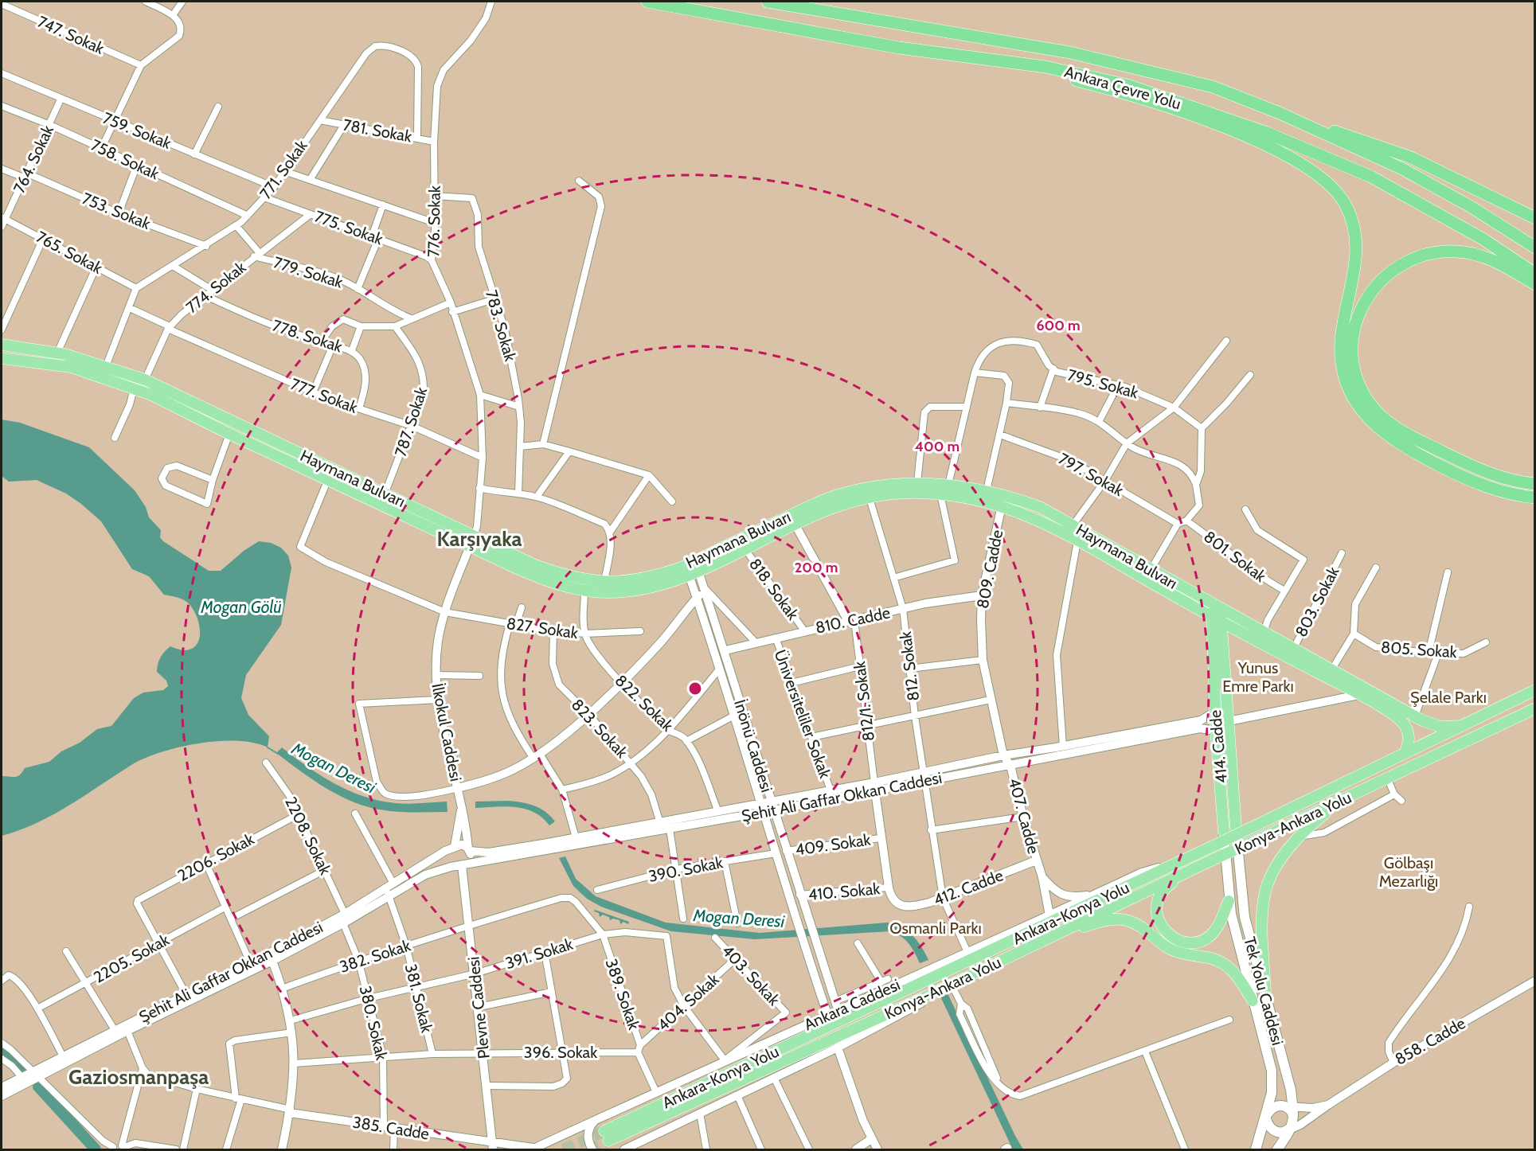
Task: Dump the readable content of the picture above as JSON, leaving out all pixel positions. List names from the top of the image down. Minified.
{"streets":{"highway":["Ankara Çevre Yolu","Haymana Bulvarı","414. Cadde","Konya-Ankara Yolu","Ankara-Konya Yolu"],"main road":["Tek Yolu Caddesi"],"street":["747. Sokak","759. Sokak","781. Sokak","764. Sokak","758. Sokak","771. Sokak","753. Sokak","776. Sokak","775. Sokak","765. Sokak","779. Sokak","774. Sokak","783. Sokak","778. Sokak","795. Sokak","777. Sokak","787. Sokak","797. Sokak","801. Sokak","809. Cadde","818. Sokak","803. Sokak","810. Cadde","827. Sokak","805. Sokak","812. Sokak","812/1. Sokak","822. Sokak","Üniversiteliler Sokak","823. Sokak","İlkokul Caddesi","İnönü Caddesi","Şehit Ali Gaffar Okkan Caddesi","407. Cadde","2208. Sokak","409. Sokak","2206. Sokak","390. Sokak","412. Cadde","410. Sokak","391. Sokak","382. Sokak","2205. Sokak","403. Sokak","389. Sokak","381. Sokak","404. Sokak","Ankara Caddesi","Plevne Caddesi","380. Sokak","858. Cadde","396. Sokak","385. Cadde"]},"crossings":[["759. Sokak","764. Sokak"],["759. Sokak","771. Sokak"],["781. Sokak","771. Sokak"],["781. Sokak","776. Sokak"],["764. Sokak","758. Sokak"],["764. Sokak","753. Sokak"],["764. Sokak","765. Sokak"],["758. Sokak","771. Sokak"],["771. Sokak","753. Sokak"],["771. Sokak","775. Sokak"],["771. Sokak","765. Sokak"],["771. Sokak","779. Sokak"],["776. Sokak","775. Sokak"],["776. Sokak","783. Sokak"],["776. Sokak","777. Sokak"],["776. Sokak","Haymana Bulvarı"],["776. Sokak","İlkokul Caddesi"],["775. Sokak","774. Sokak"],["779. Sokak","774. Sokak"],["774. Sokak","778. Sokak"],["774. Sokak","777. Sokak"],["774. Sokak","Haymana Bulvarı"],["778. Sokak","777. Sokak"],["795. Sokak","Haymana Bulvarı"],["777. Sokak","787. Sokak"],["787. Sokak","Haymana Bulvarı"],["Haymana Bulvarı","809. Cadde"],["Haymana Bulvarı","818. Sokak"],["Haymana Bulvarı","803. Sokak"],["Haymana Bulvarı","827. Sokak"],["Haymana Bulvarı","812. Sokak"],["Haymana Bulvarı","822. Sokak"],["Haymana Bulvarı","İlkokul Caddesi"],["Haymana Bulvarı","İnönü Caddesi"],["Haymana Bulvarı","414. Cadde"],["Haymana Bulvarı","Ankara-Konya Yolu"],["809. Cadde","810. Cadde"],["809. Cadde","Şehit Ali Gaffar Okkan Caddesi"],["809. Cadde","407. Cadde"],["818. Sokak","810. Cadde"],["810. Cadde","812. Sokak"],["810. Cadde","812/1. Sokak"],["810. Cadde","Üniversiteliler Sokak"],["810. Cadde","İnönü Caddesi"],["827. Sokak","822. Sokak"],["827. Sokak","823. Sokak"],["827. Sokak","İlkokul Caddesi"],["812. Sokak","Şehit Ali Gaffar Okkan Caddesi"],["812. Sokak","412. Cadde"],["812. Sokak","Ankara Caddesi"],["812/1. Sokak","Şehit Ali Gaffar Okkan Caddesi"],["822. Sokak","Şehit Ali Gaffar Okkan Caddesi"],["Üniversiteliler Sokak","Şehit Ali Gaffar Okkan Caddesi"],["823. Sokak","Şehit Ali Gaffar Okkan Caddesi"],["İlkokul Caddesi","Şehit Ali Gaffar Okkan Caddesi"],["İlkokul Caddesi","Plevne Caddesi"],["İnönü Caddesi","Şehit Ali Gaffar Okkan Caddesi"],["İnönü Caddesi","409. Sokak"],["İnönü Caddesi","410. Sokak"],["İnönü Caddesi","Ankara Caddesi"],["414. Cadde","Şehit Ali Gaffar Okkan Caddesi"],["414. Cadde","Tek Yolu Caddesi"],["Şehit Ali Gaffar Okkan Caddesi","407. Cadde"],["Şehit Ali Gaffar Okkan Caddesi","2208. Sokak"],["Şehit Ali Gaffar Okkan Caddesi","381. Sokak"],["Şehit Ali Gaffar Okkan Caddesi","Plevne Caddesi"],["Şehit Ali Gaffar Okkan Caddesi","380. Sokak"],["407. Cadde","412. Cadde"],["407. Cadde","Ankara Caddesi"],["Konya-Ankara Yolu","Ankara-Konya Yolu"],["Konya-Ankara Yolu","Ankara Caddesi"],["2208. Sokak","2206. Sokak"],["2206. Sokak","2205. Sokak"],["412. Cadde","410. Sokak"],["Ankara-Konya Yolu","Ankara Caddesi"],["391. Sokak","389. Sokak"],["391. Sokak","381. Sokak"],["391. Sokak","404. Sokak"],["391. Sokak","Plevne Caddesi"],["391. Sokak","380. Sokak"],["382. Sokak","389. Sokak"],["382. Sokak","381. Sokak"],["382. Sokak","Plevne Caddesi"],["382. Sokak","380. Sokak"],["403. Sokak","404. Sokak"],["403. Sokak","Ankara Caddesi"],["Tek Yolu Caddesi","858. Cadde"],["389. Sokak","404. Sokak"],["389. Sokak","Plevne Caddesi"],["389. Sokak","396. Sokak"],["381. Sokak","396. Sokak"],["404. Sokak","396. Sokak"],["Plevne Caddesi","396. Sokak"],["Plevne Caddesi","385. Cadde"],["380. Sokak","396. Sokak"],["380. Sokak","385. Cadde"]],"districts":["Karşıyaka","Gaziosmanpaşa"],"water":["Mogan Gölü","Mogan Deresi"],"parks":["Yunus Emre Parkı","Şelale Parkı","Gölbaşı Mezarlığı","Osmanlı Parkı"],"rings":["600 m","400 m","200 m"]}
